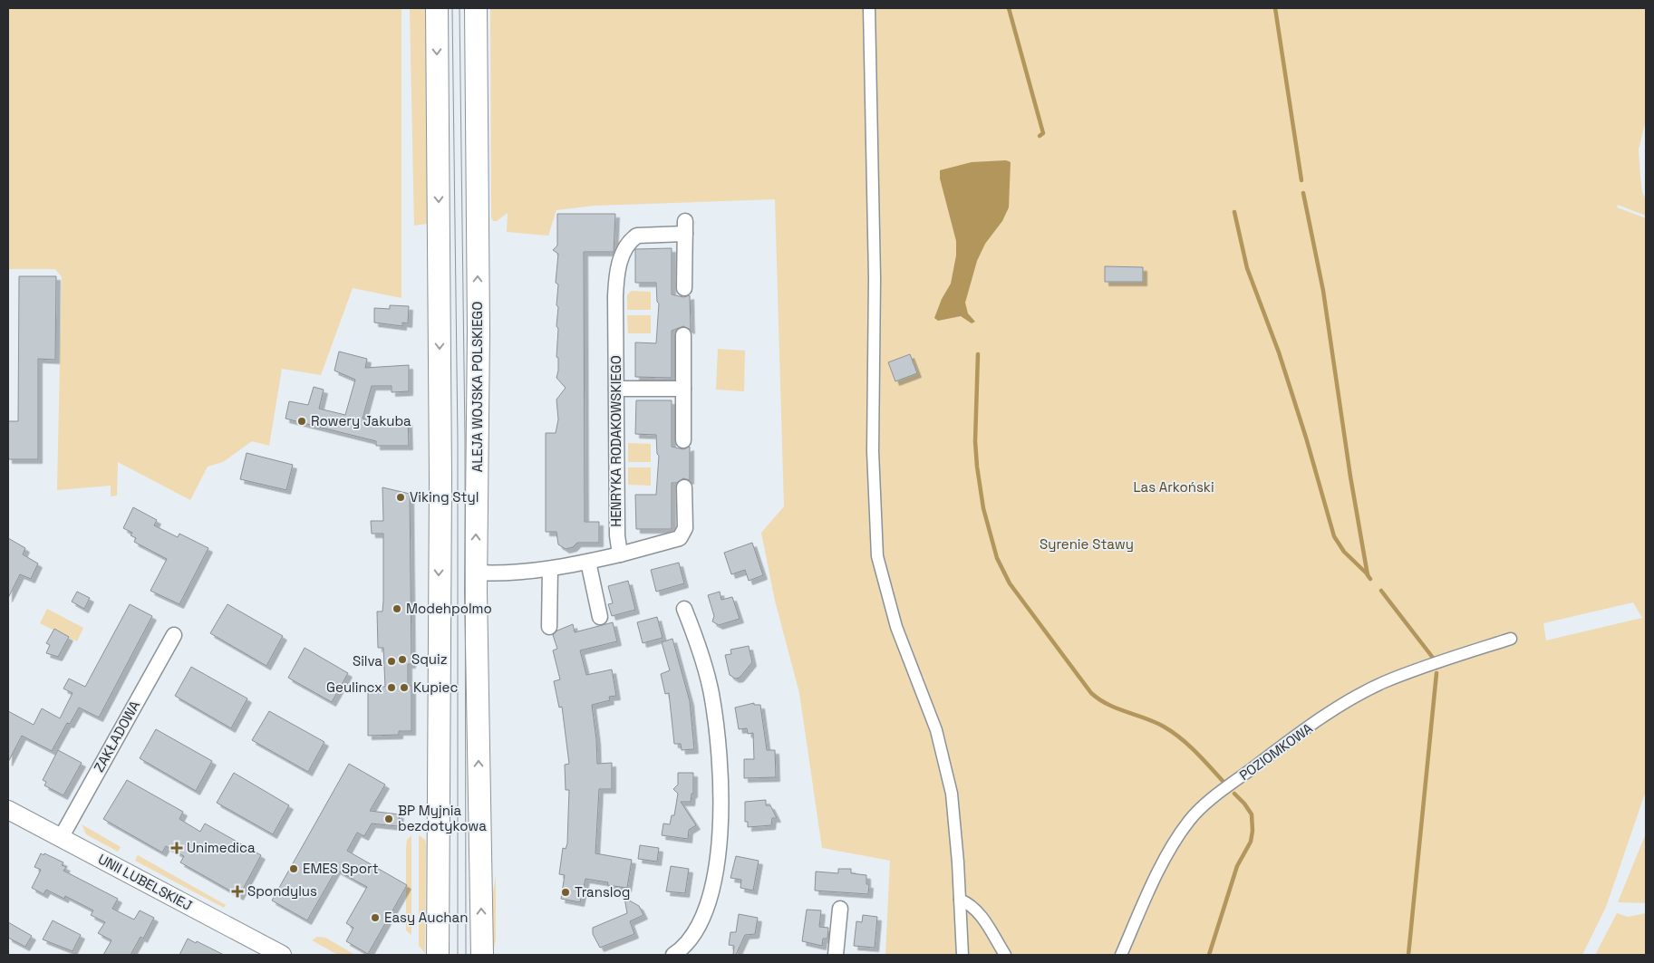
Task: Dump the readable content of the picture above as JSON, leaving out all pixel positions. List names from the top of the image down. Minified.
{"streets":{"main road":["ALEJA WOJSKA POLSKIEGO"],"street":["HENRYKA RODAKOWSKIEGO","ZAKŁADOWA","POZIOMKOWA","UNII LUBELSKIEJ"]},"crossings":[["ZAKŁADOWA","UNII LUBELSKIEJ"]],"parks":["Las Arkoński","Syrenie Stawy"],"places":{"other":["Rowery Jakuba","Viking Styl","Modehpolmo","Squiz","Silva","Geulincx","Kupiec","BP Myjnia bezdotykowa","EMES Sport","Translog","Easy Auchan"],"health":["Unimedica","Spondylus"]}}
